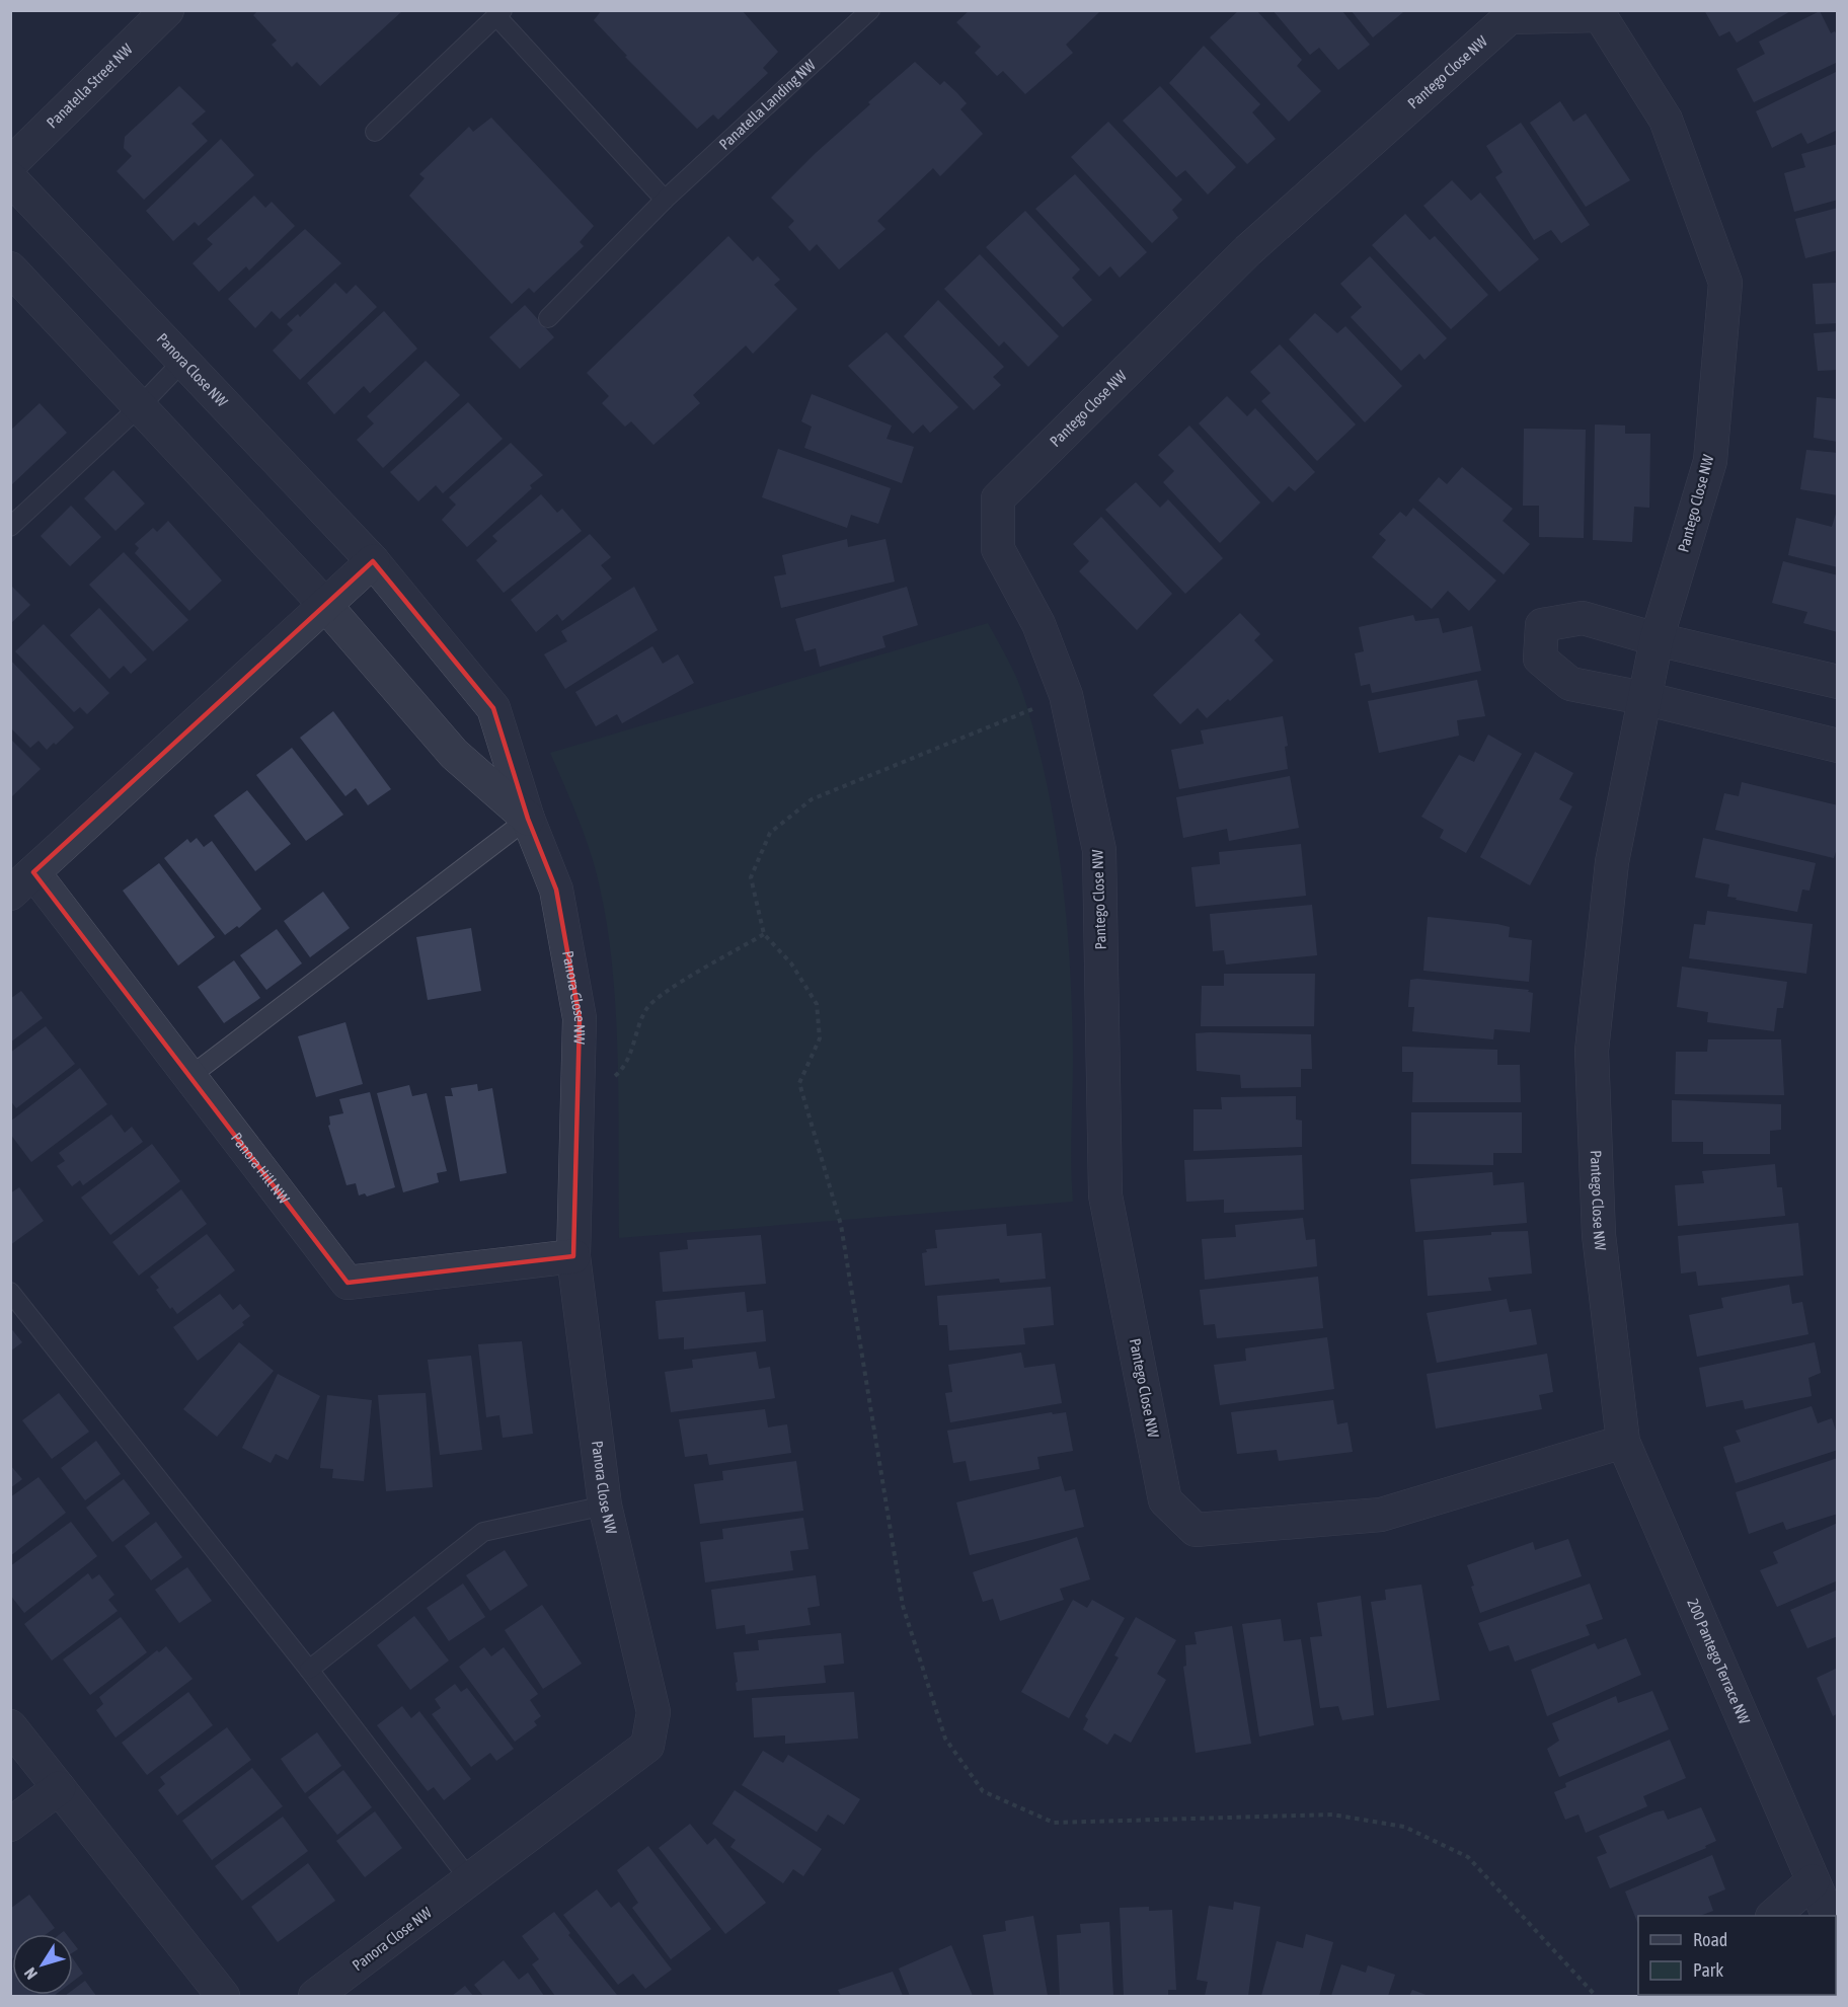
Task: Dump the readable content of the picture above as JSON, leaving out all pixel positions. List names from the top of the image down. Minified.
{"streets":{"street":["Pantego Close NW","Panatella Street NW","Panora Close NW","Panora Hill NW","200 Pantego Terrace NW"],"lane":["Panatella Landing NW"]},"crossings":[["Pantego Close NW","200 Pantego Terrace NW"],["Panatella Street NW","Panora Close NW"],["Panora Close NW","Panora Hill NW"]],"legend":["Road","Park"],"north":"bottom left"}
